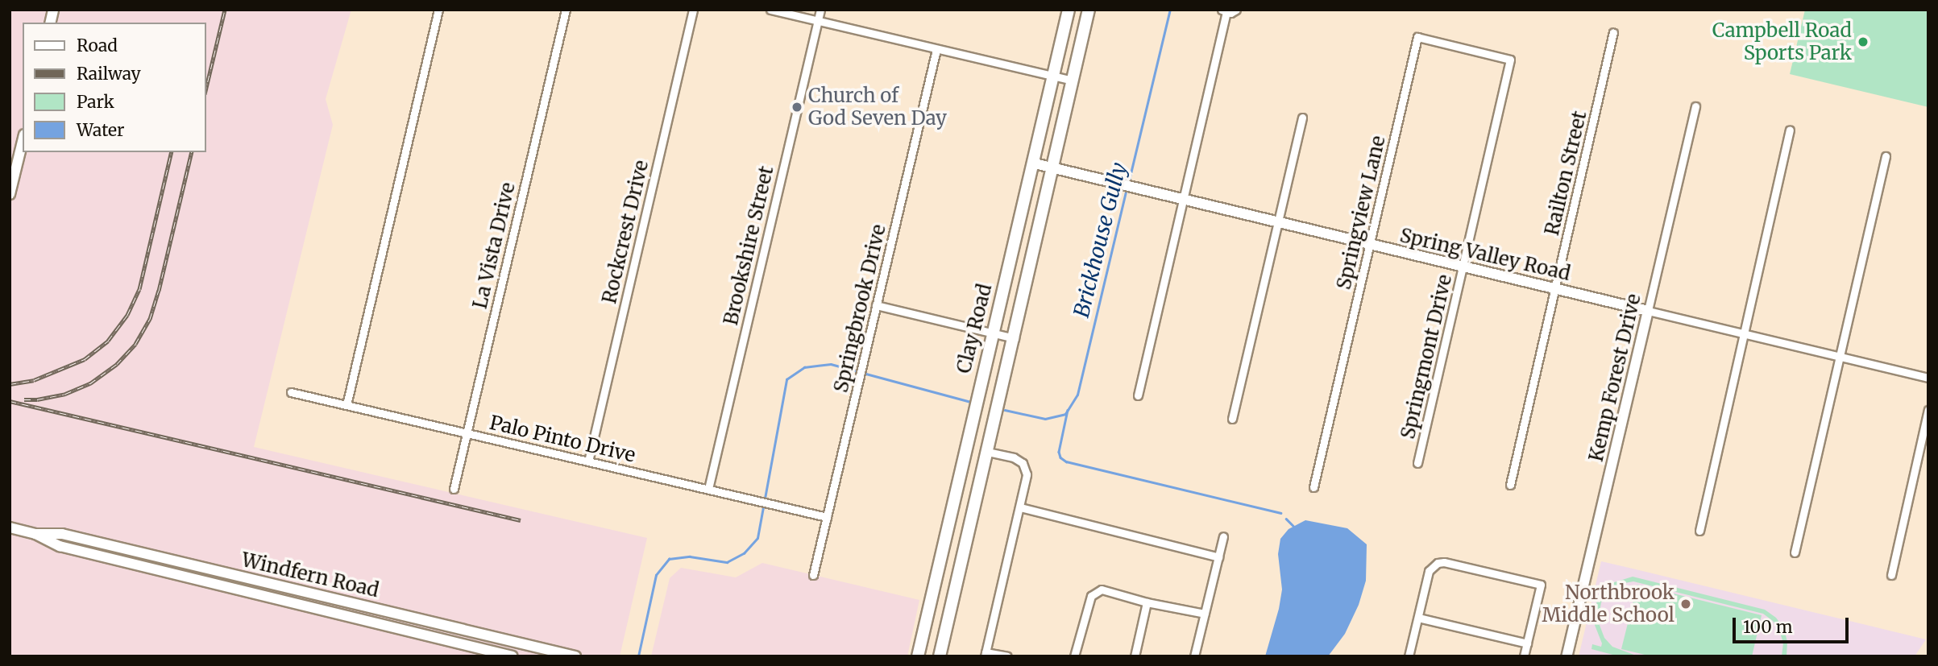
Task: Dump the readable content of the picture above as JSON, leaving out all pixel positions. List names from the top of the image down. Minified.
{"streets":{"main road":["Clay Road"],"street":["Railton Street","Springview Lane","Rockcrest Drive","La Vista Drive","Brookshire Street","Spring Valley Road","Springbrook Drive","Springmont Drive","Kemp Forest Drive","Palo Pinto Drive","Windfern Road"]},"crossings":[["Railton Street","Spring Valley Road"],["Springview Lane","Spring Valley Road"],["Springview Lane","Springmont Drive"],["Rockcrest Drive","Palo Pinto Drive"],["La Vista Drive","Palo Pinto Drive"],["Brookshire Street","Palo Pinto Drive"],["Spring Valley Road","Clay Road"],["Spring Valley Road","Springmont Drive"],["Spring Valley Road","Kemp Forest Drive"],["Springbrook Drive","Palo Pinto Drive"]],"water":["Brickhouse Gully"],"places":["Campbell Road Sports Park","Church of God Seven Day","Northbrook Middle School"],"legend":["Road","Railway","Park","Water"],"scale_bar":"100 m"}
